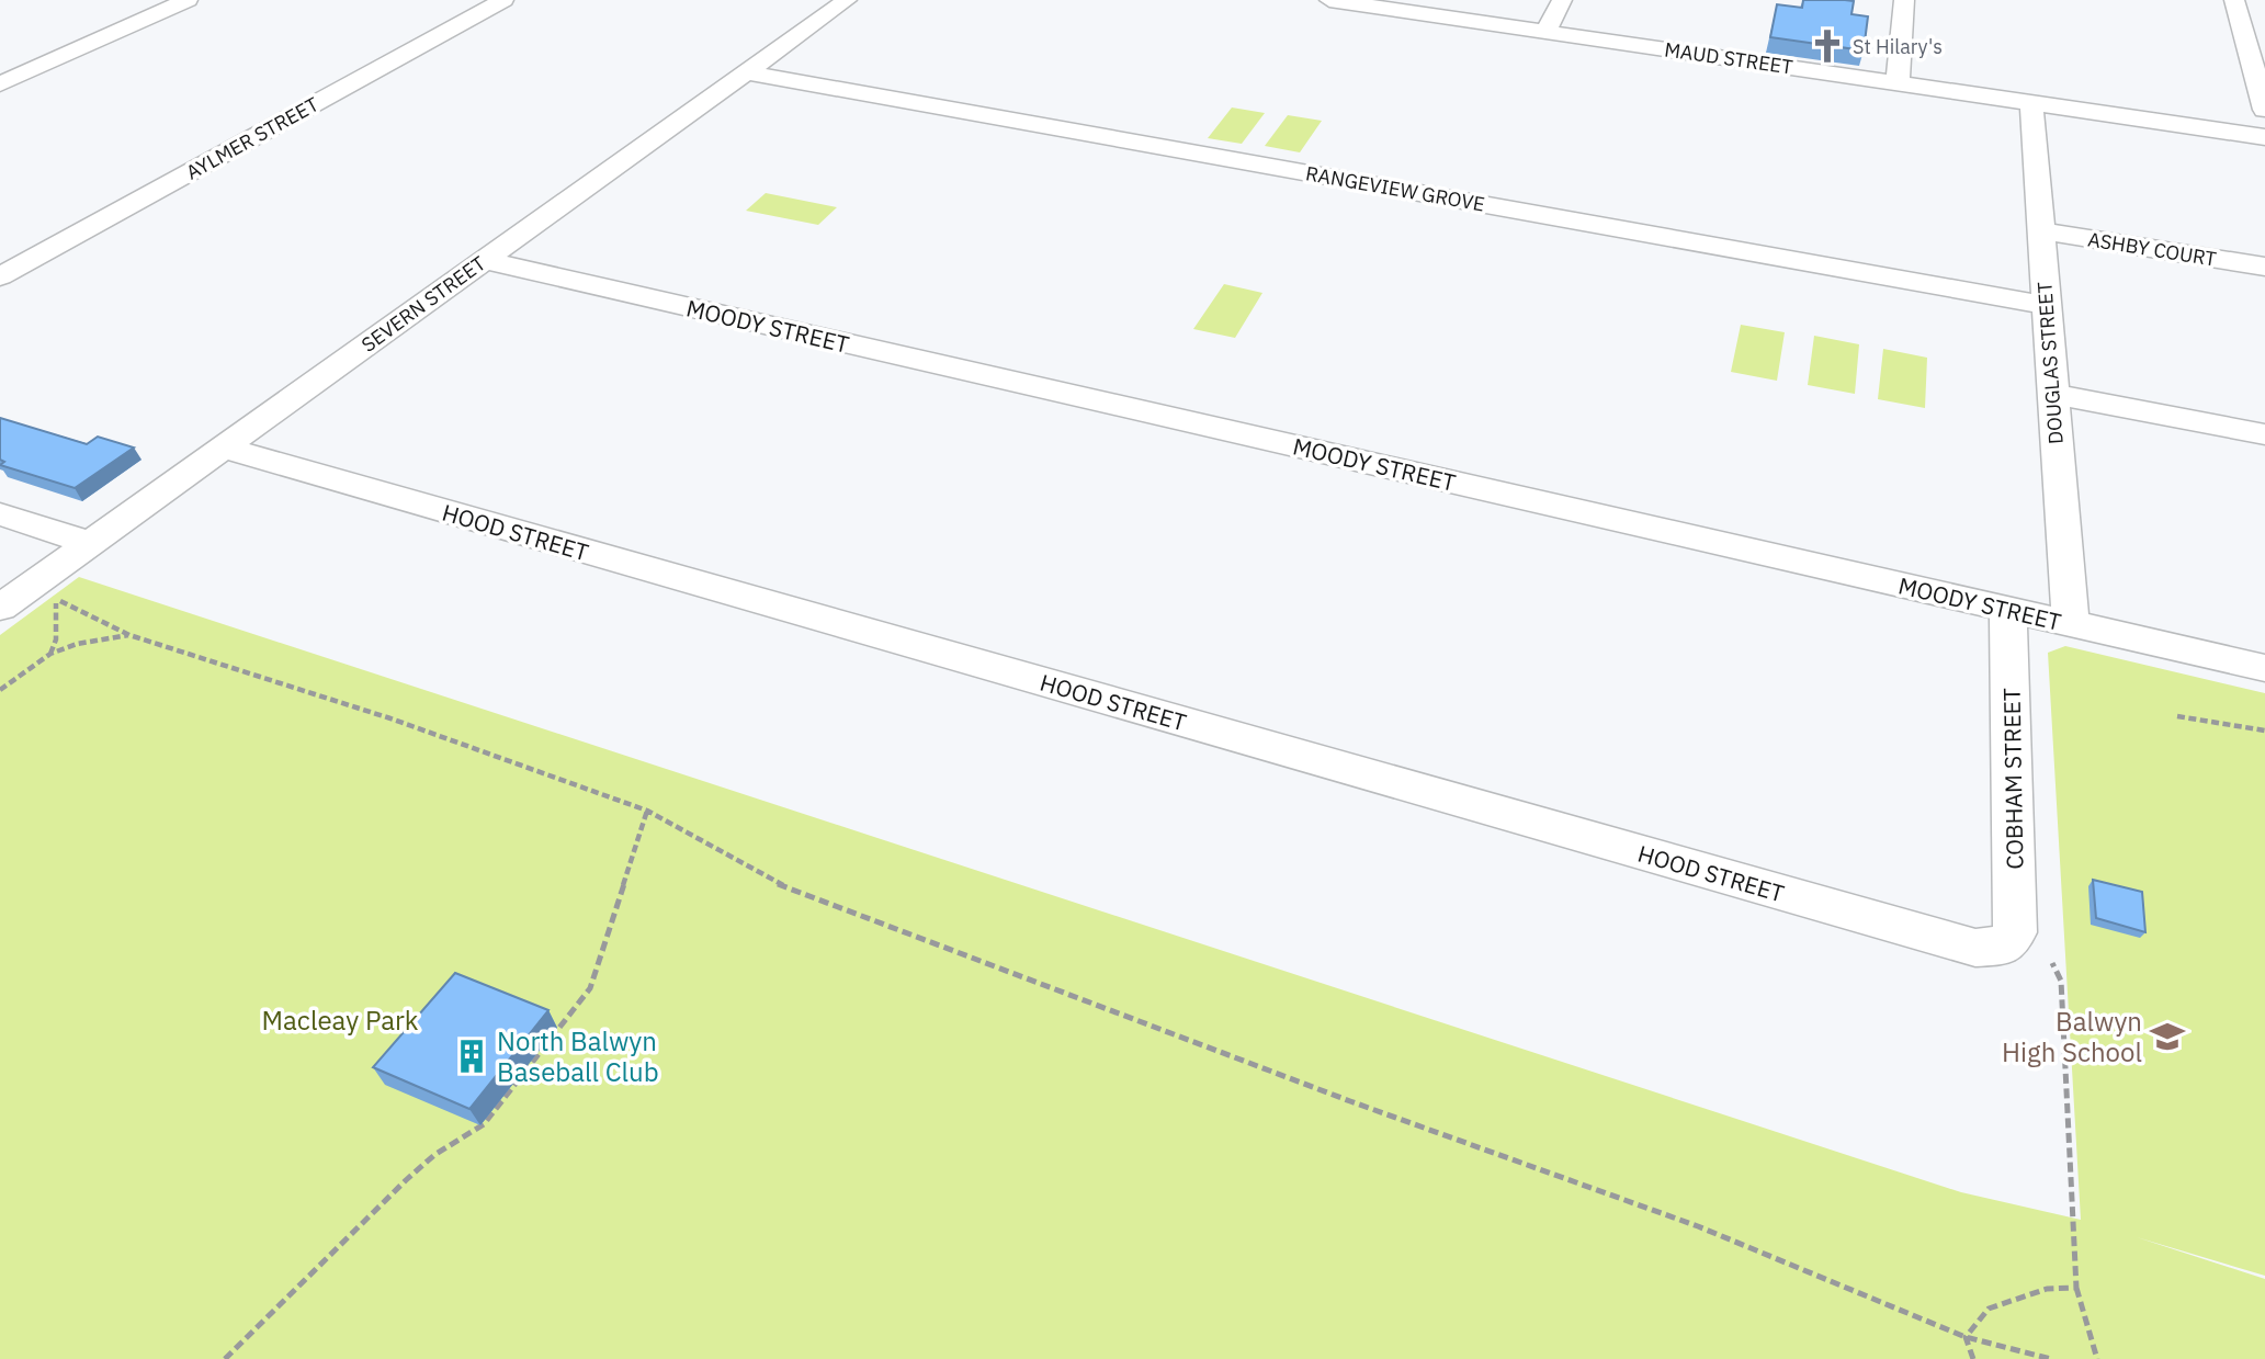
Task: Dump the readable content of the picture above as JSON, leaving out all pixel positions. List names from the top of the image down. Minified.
{"streets":{"street":["MAUD STREET","AYLMER STREET","RANGEVIEW GROVE","ASHBY COURT","SEVERN STREET","MOODY STREET","DOUGLAS STREET","HOOD STREET","COBHAM STREET"]},"crossings":[["MAUD STREET","DOUGLAS STREET"],["RANGEVIEW GROVE","SEVERN STREET"],["RANGEVIEW GROVE","DOUGLAS STREET"],["ASHBY COURT","DOUGLAS STREET"],["SEVERN STREET","MOODY STREET"],["SEVERN STREET","HOOD STREET"],["MOODY STREET","DOUGLAS STREET"],["MOODY STREET","COBHAM STREET"],["HOOD STREET","COBHAM STREET"]],"parks":["Macleay Park"],"places":{"church":["St Hilary's"],"school or university":["Balwyn High School"],"building":["North Balwyn Baseball Club"]}}
